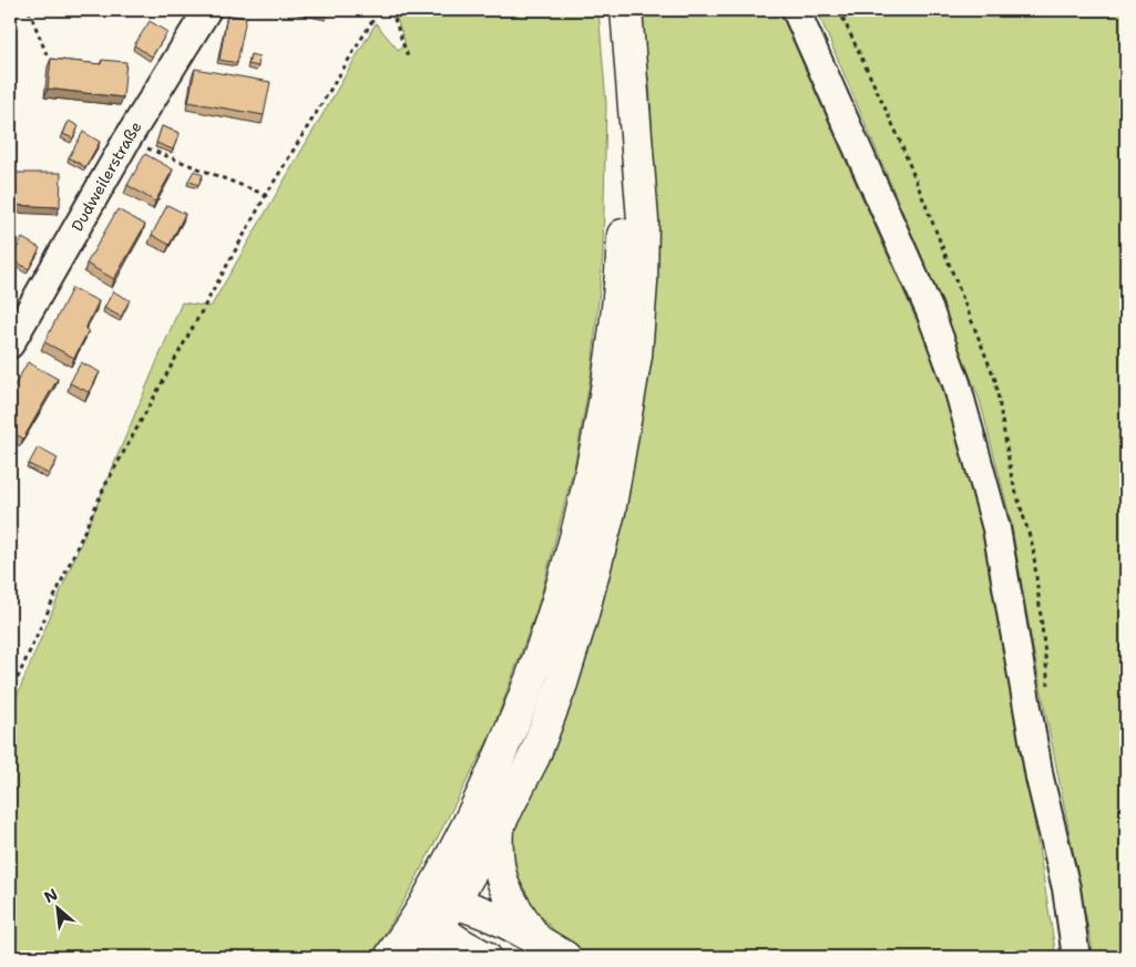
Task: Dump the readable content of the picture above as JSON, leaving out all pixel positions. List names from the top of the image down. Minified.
{"streets":{"street":["Dudweilerstraße"]},"north":"top left"}
